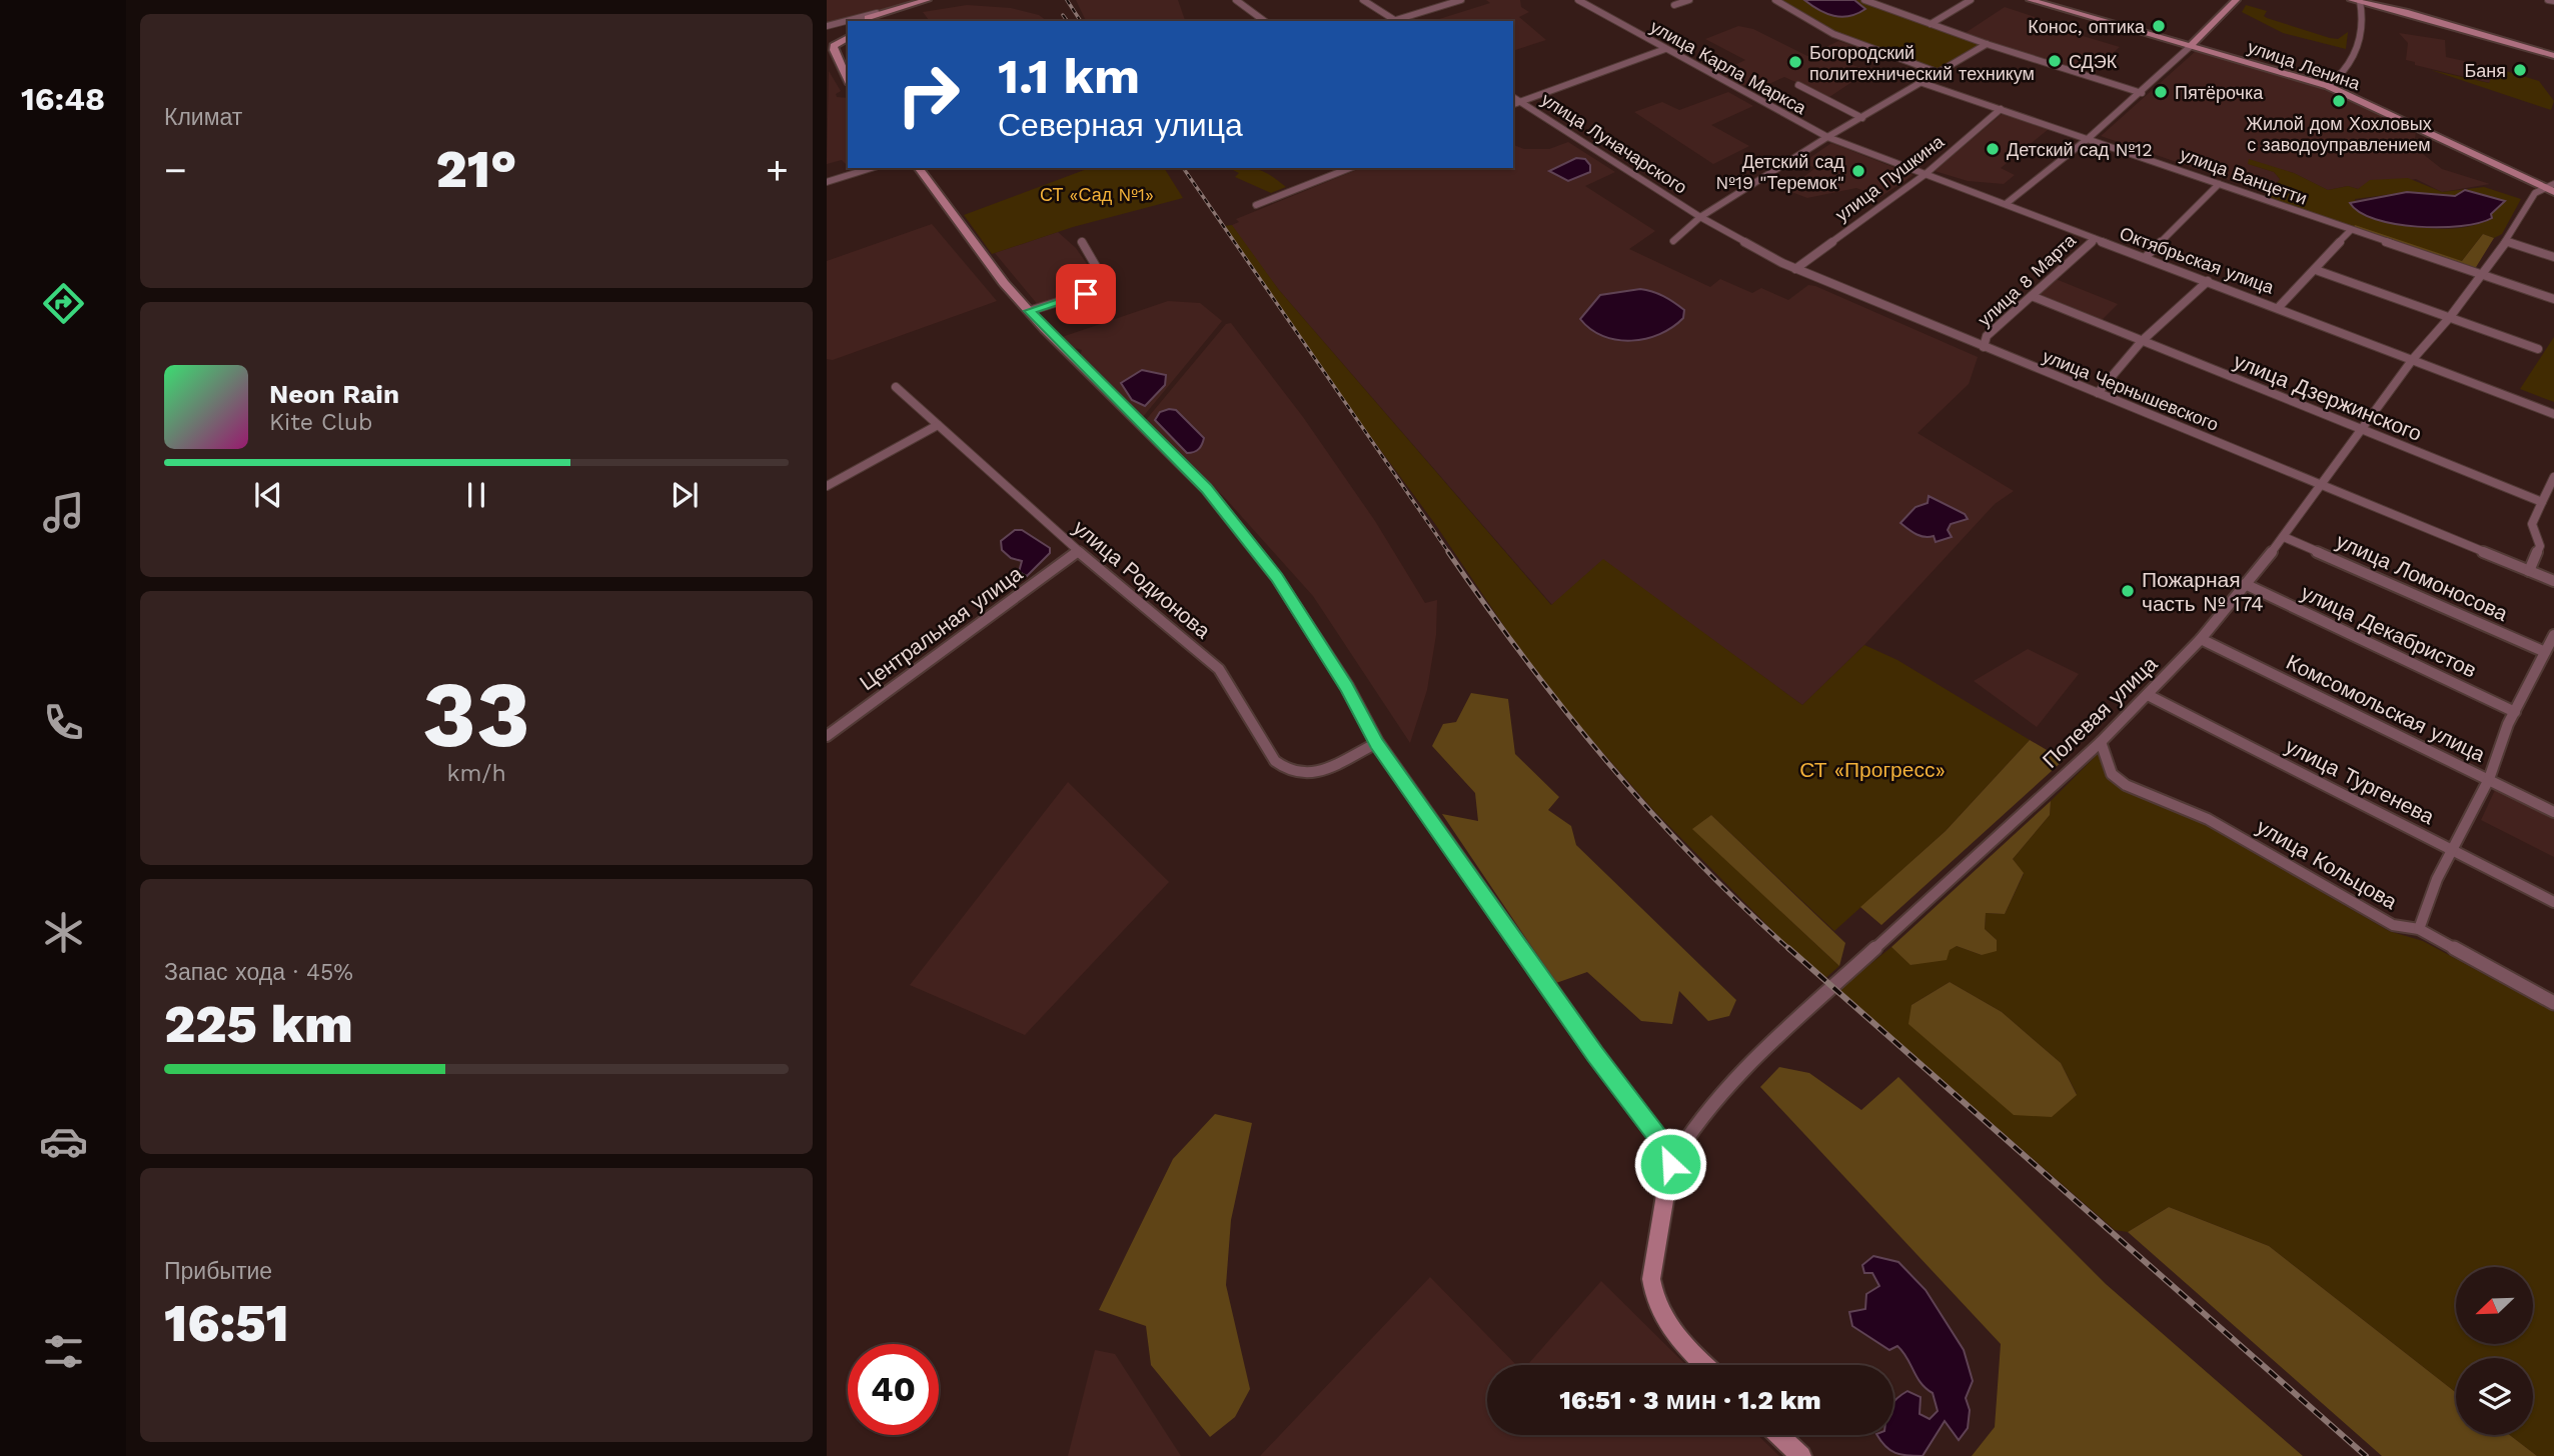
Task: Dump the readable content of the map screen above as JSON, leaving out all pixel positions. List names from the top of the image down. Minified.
{"streets":{"street":["улица Ленина","улица Карла Маркса","улица Луначарского","улица Ванцетти","улица Пушкина","Октябрьская улица","улица 8 Марта","улица Чернышевского","улица Дзержинского","улица Ломоносова","улица Родионова","Центральная улица","улица Декабристов","Комсомольская улица","Полевая улица","улица Тургенева","улица Кольцова"]},"crossings":[["улица Ленина","Полевая улица"],["улица Карла Маркса","Октябрьская улица"],["улица Луначарского","улица Чернышевского"],["улица Ванцетти","улица Пушкина"],["улица Ванцетти","Полевая улица"],["улица Пушкина","Октябрьская улица"],["улица Пушкина","улица Чернышевского"],["Октябрьская улица","улица 8 Марта"],["Октябрьская улица","Полевая улица"],["улица 8 Марта","улица Чернышевского"],["улица 8 Марта","улица Дзержинского"],["улица Чернышевского","Полевая улица"],["улица Дзержинского","Полевая улица"],["улица Ломоносова","Полевая улица"],["улица Родионова","Центральная улица"],["улица Декабристов","Полевая улица"],["Комсомольская улица","Полевая улица"],["Полевая улица","улица Тургенева"],["Полевая улица","улица Кольцова"]],"parks":["СТ «Сад №1»","СТ «Прогресс»"],"places":["Конос, оптика","СДЭК","Богородский политехнический техникум","Баня","Пятёрочка","Жилой дом Хохловых с заводоуправлением","Детский сад №12","Детский сад №19 \"Теремок\"","Пожарная часть № 174"],"north":"bottom left","page":{"tabs":"16:48","tile":["Климат",["33","km/h"],["Запас хода · 45%","225 km"],["Прибытие","16:51"]],"turn":["1.1 km","Северная улица"],"heat":["−","21°","+"],"song":["Neon Rain","Kite Club"],"limit":"40","trip":"16:51 · 3 мин · 1.2 km"}}
